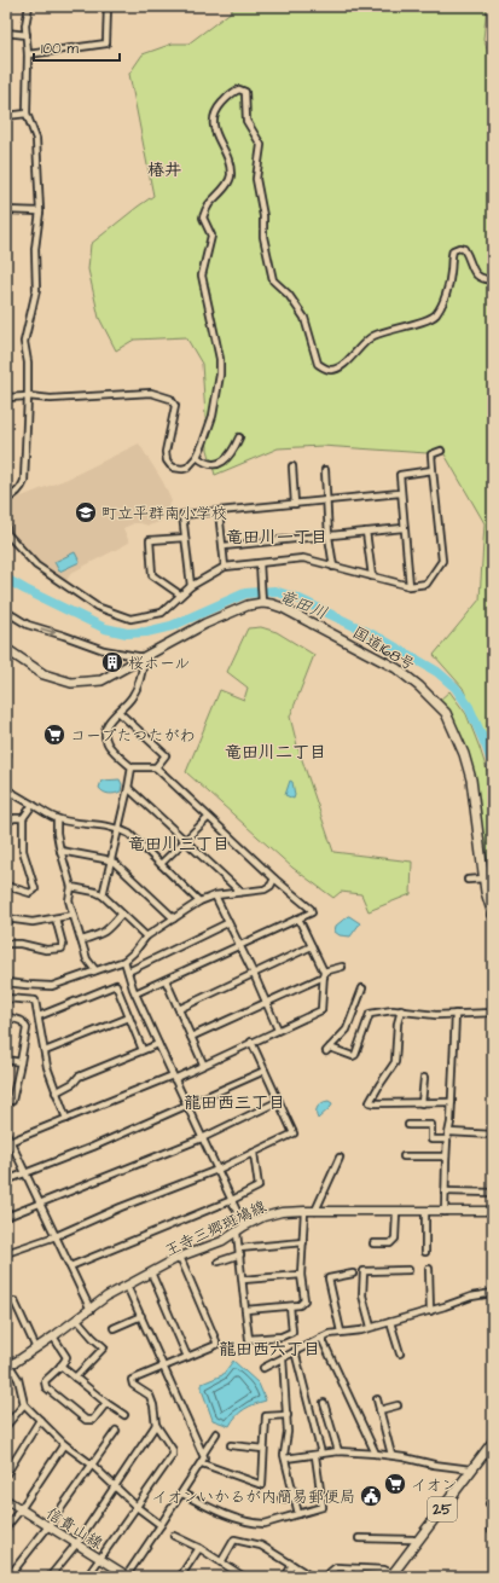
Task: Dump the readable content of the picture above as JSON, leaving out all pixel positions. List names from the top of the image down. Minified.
{"streets":{"highway":["国道168号","25"],"main road":["王寺三郷斑鳩線","信貴山線"]},"districts":["椿井","竜田川一丁目","竜田川二丁目","竜田川三丁目","龍田西三丁目","龍田西六丁目"],"water":["竜田川"],"places":{"school or university":["町立平群南小学校"],"building":["桜ホール"],"supermarket":["コープたつたがわ","イオン"],"public building":["イオンいかるが内簡易郵便局"]},"scale_bar":"100 m"}
